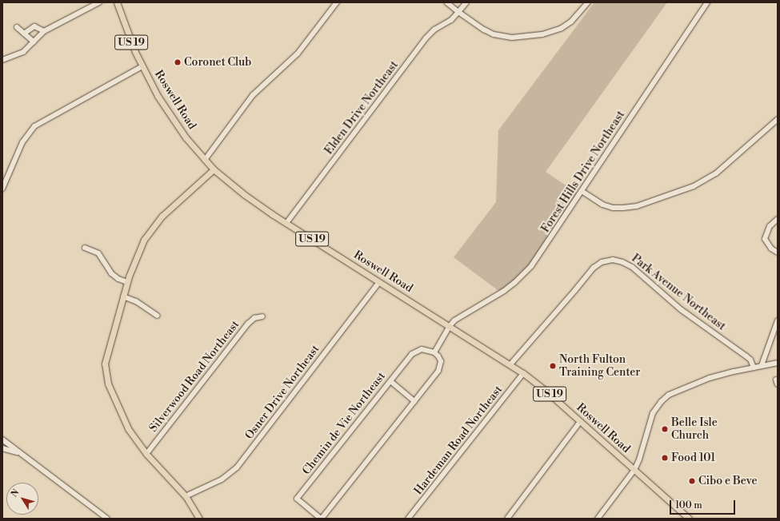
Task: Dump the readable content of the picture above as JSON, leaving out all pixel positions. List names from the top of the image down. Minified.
{"streets":{"main road":["US 19","Roswell Road"],"street":["Elden Drive Northeast","Forest Hills Drive Northeast","Park Avenue Northeast","Silverwood Road Northeast","Osner Drive Northeast","Chemin de Vie Northeast","Hardeman Road Northeast"]},"crossings":[["Roswell Road","Elden Drive Northeast"],["Roswell Road","Forest Hills Drive Northeast"],["Roswell Road","Park Avenue Northeast"],["Roswell Road","Osner Drive Northeast"],["Roswell Road","Hardeman Road Northeast"]],"places":["Coronet Club","North Fulton Training Center","Belle Isle Church","Food 101","Cibo e Beve"],"scale_bar":"100 m","north":"top left"}
